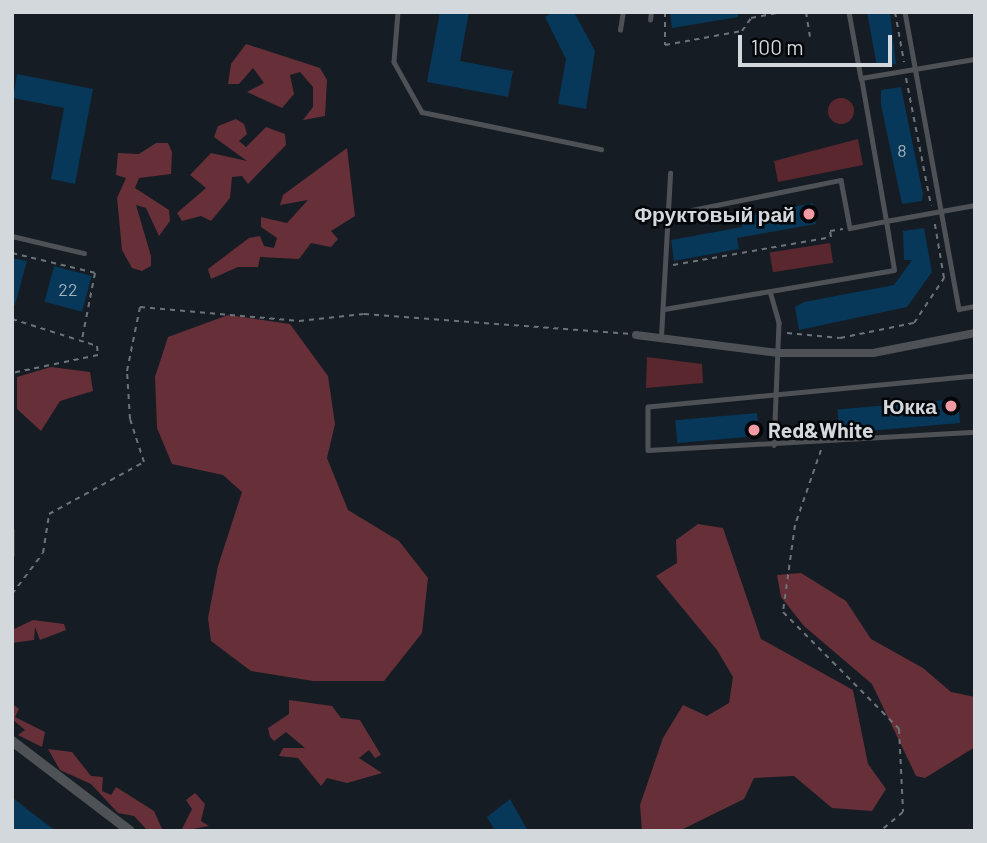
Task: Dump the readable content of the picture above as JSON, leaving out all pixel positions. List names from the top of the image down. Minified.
{"places":["Фруктовый рай","Юкка","Red&White"],"house_numbers":["8","22"],"scale_bar":"100 m"}
